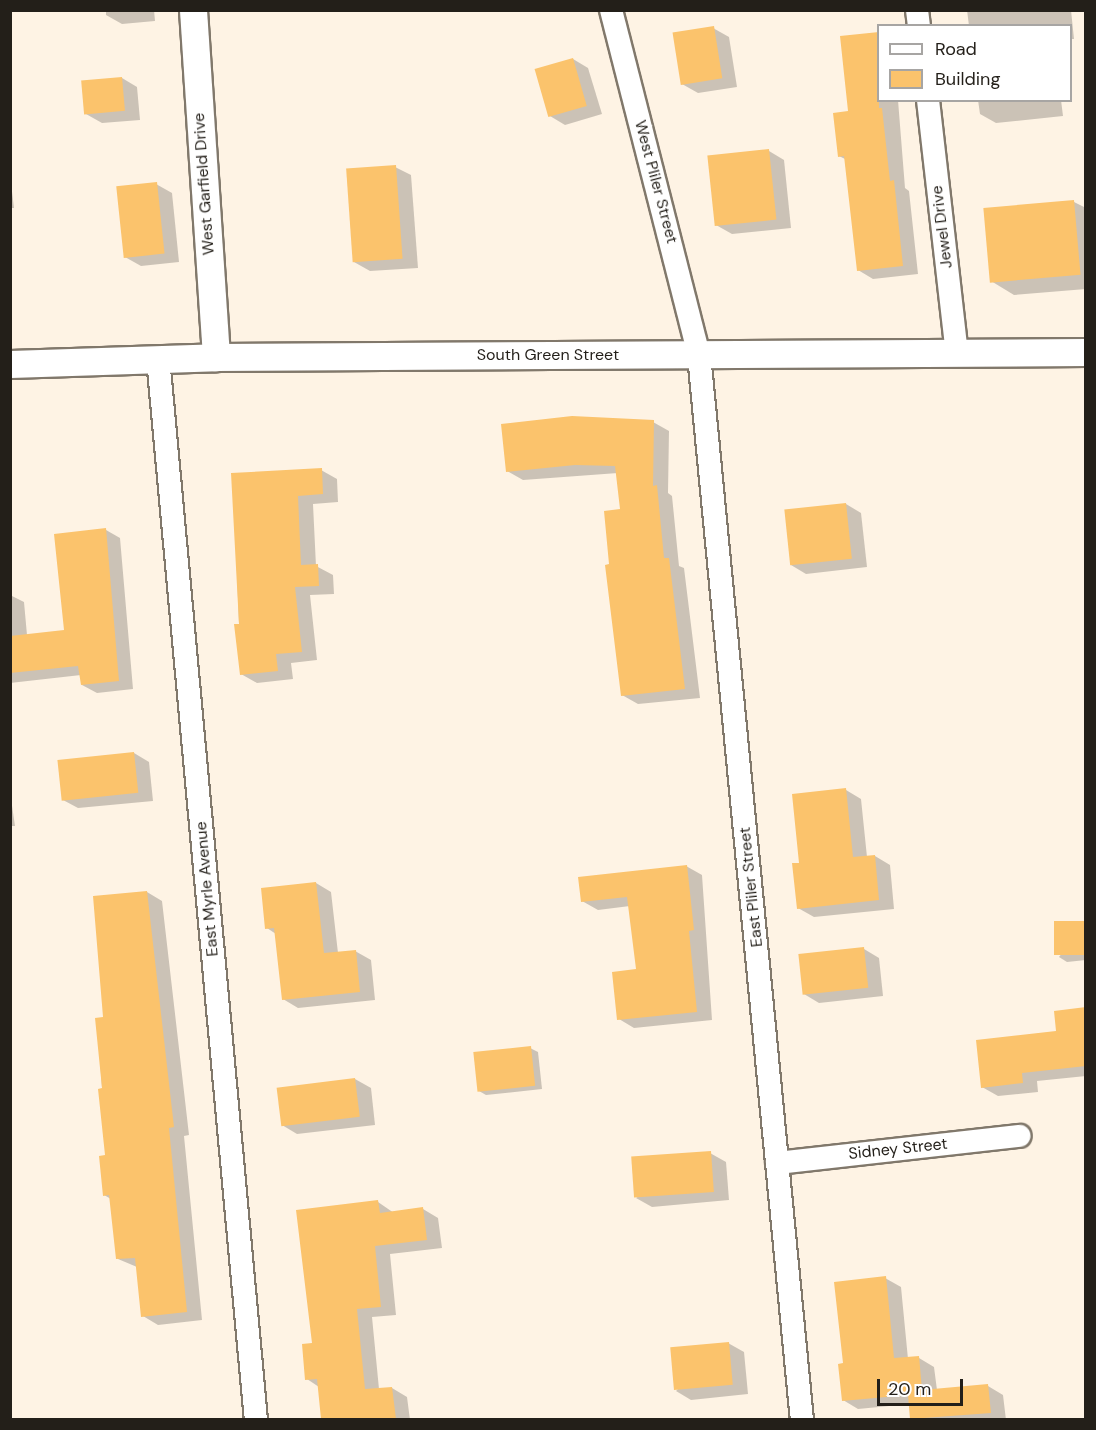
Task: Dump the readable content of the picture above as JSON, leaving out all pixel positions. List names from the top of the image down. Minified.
{"streets":{"street":["West Pliler Street","West Garfield Drive","Jewel Drive","South Green Street","East Pliler Street","East Myrle Avenue","Sidney Street"]},"crossings":[["West Pliler Street","South Green Street"],["West Pliler Street","East Pliler Street"],["West Garfield Drive","South Green Street"],["Jewel Drive","South Green Street"],["South Green Street","East Pliler Street"],["South Green Street","East Myrle Avenue"],["East Pliler Street","Sidney Street"]],"legend":["Road","Building"],"scale_bar":"20 m"}
